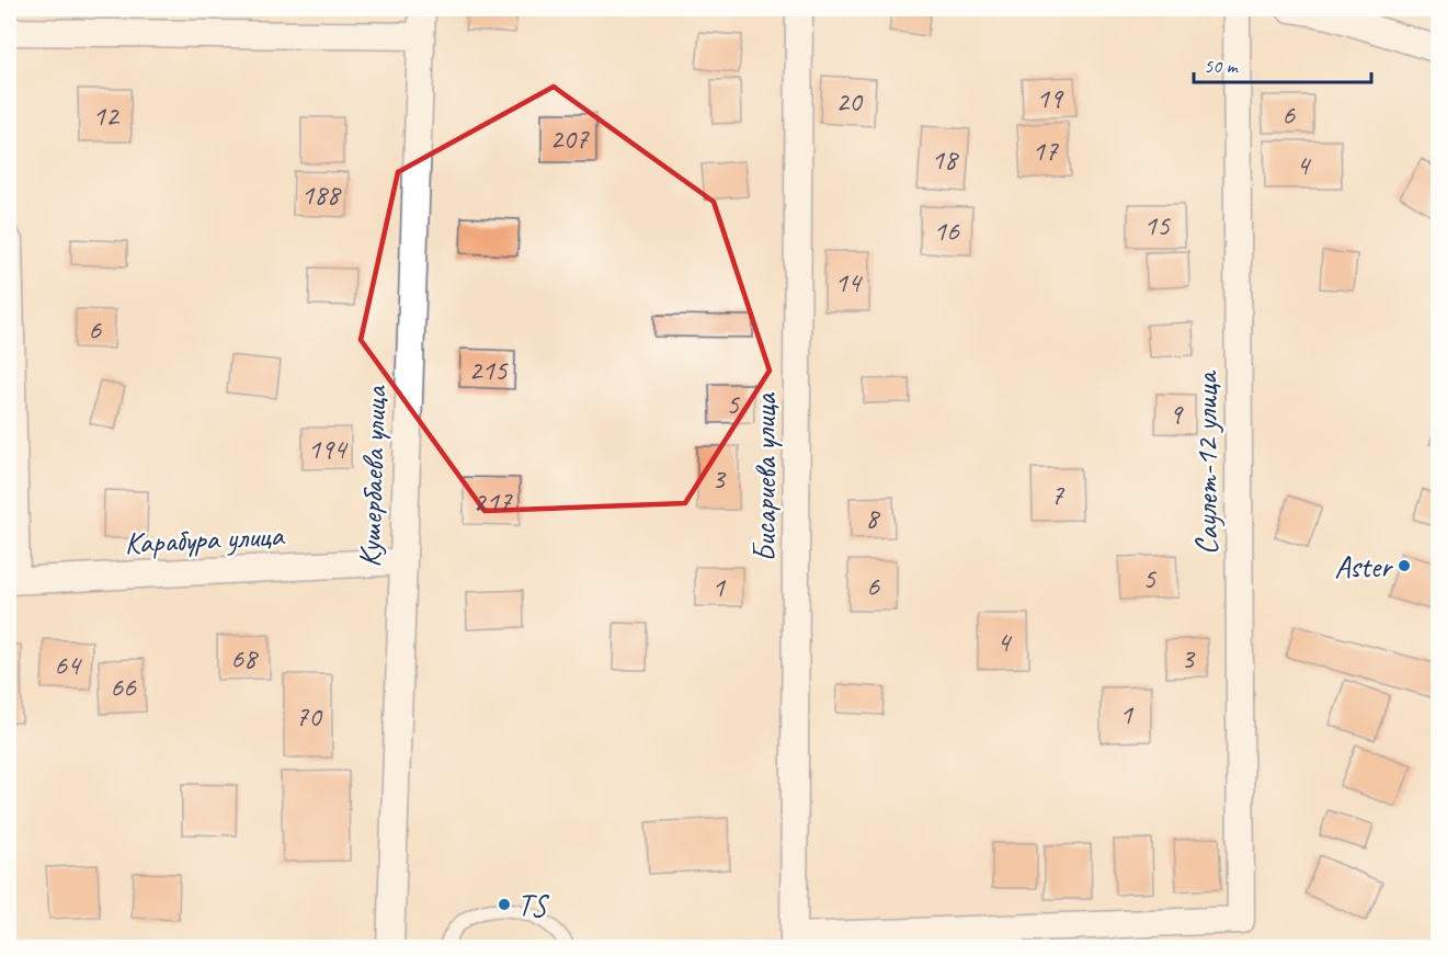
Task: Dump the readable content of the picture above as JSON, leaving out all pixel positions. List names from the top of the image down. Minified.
{"streets":{"street":["Саулет-12 улица","Кушербаева улица","Бисариева улица","Карабура улица"]},"crossings":[["Саулет-12 улица","Бисариева улица"],["Кушербаева улица","Карабура улица"]],"places":["Aster","TS"],"house_numbers":["19","20","6","12","207","17","18","4","188","15","16","14","6","215","5","9","194","3","7","217","8","5","6","1","4","68","3","64","66","1","70"],"scale_bar":"50 m"}
